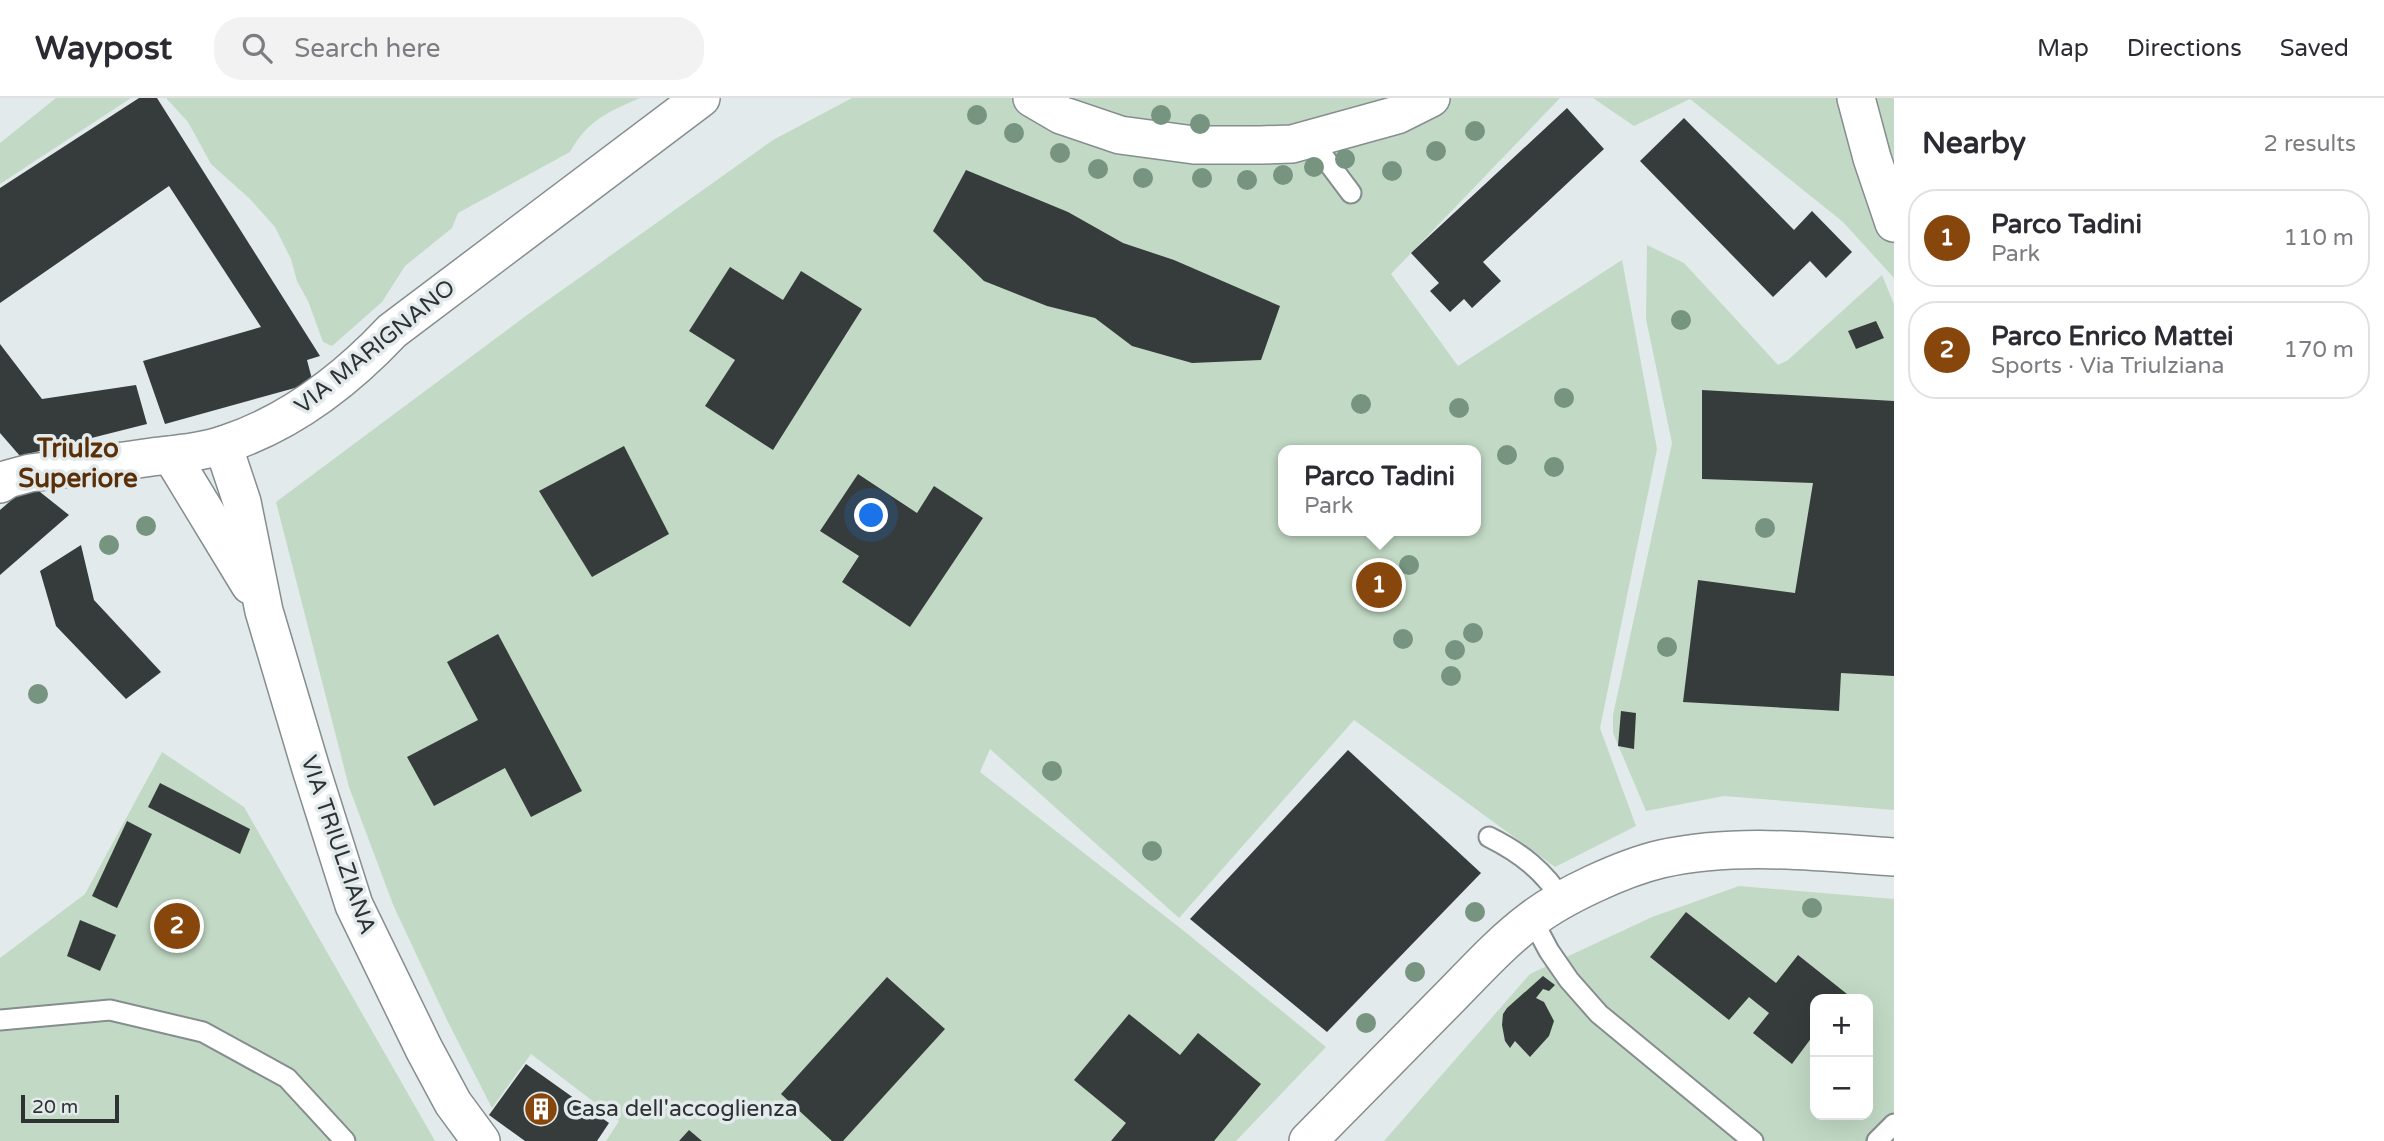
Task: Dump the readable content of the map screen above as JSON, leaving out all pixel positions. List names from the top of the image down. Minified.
{"streets":{"street":["VIA MARIGNANO","VIA TRIULZIANA"]},"crossings":[["VIA MARIGNANO","VIA TRIULZIANA"]],"districts":["Triulzo Superiore"],"places":{"building":["Casa dell'accoglienza"]},"scale_bar":"20 m","page":{"header":"Waypost","search":"Search here","nav":["Map","Directions","Saved"],"heading":["Nearby","2 results"],"list":[{"mark":"1","name":"Parco Tadini","note":"Park","value":"110 m"},{"mark":"2","name":"Parco Enrico Mattei","note":"Sports · Via Triulziana","value":"170 m"}],"popup":["Parco Tadini","Park"],"pins":["1","2"],"map_buttons":["+","−"],"scale":"20 m"}}
